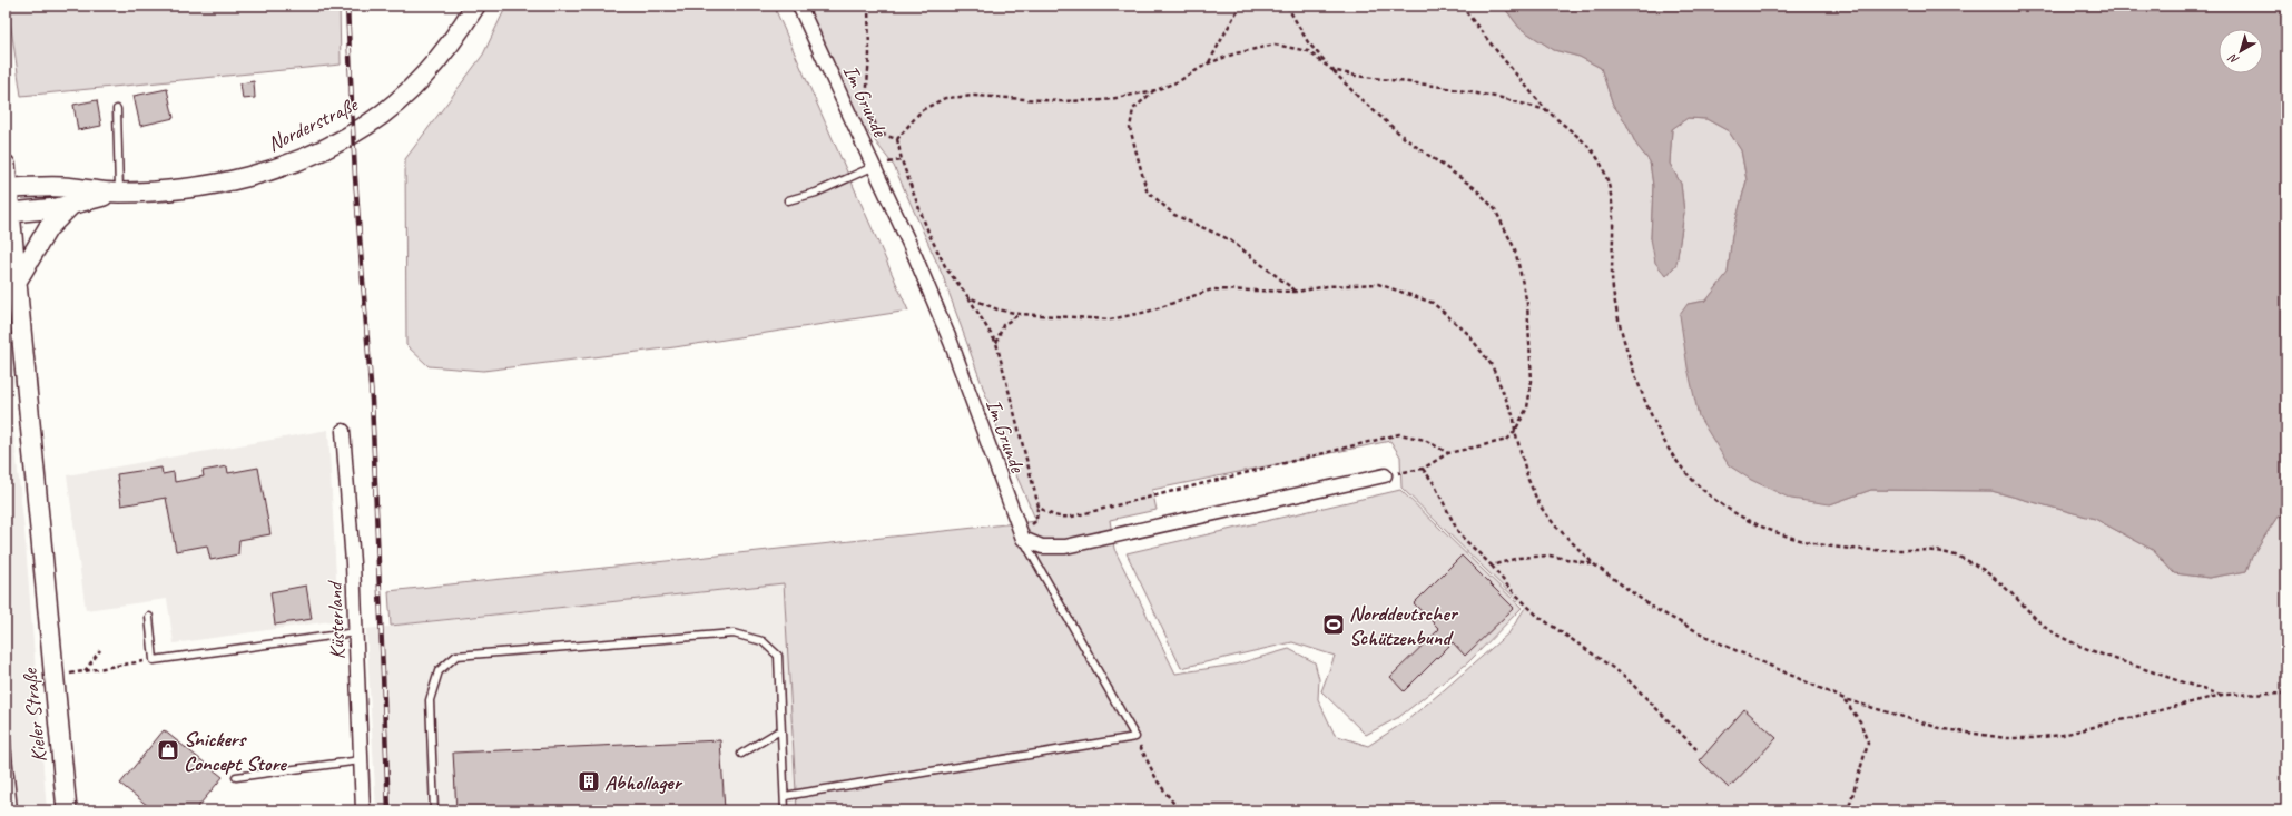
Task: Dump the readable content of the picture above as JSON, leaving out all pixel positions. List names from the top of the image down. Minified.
{"streets":{"main road":["Norderstraße","Kieler Straße"],"street":["Im Grunde","Küsterland"]},"crossings":[["Norderstraße","Kieler Straße"]],"places":{"sports":["Norddeutscher Schützenbund"],"shop":["Snickers Concept Store"],"building":["Abhollager"]},"north":"bottom left"}
